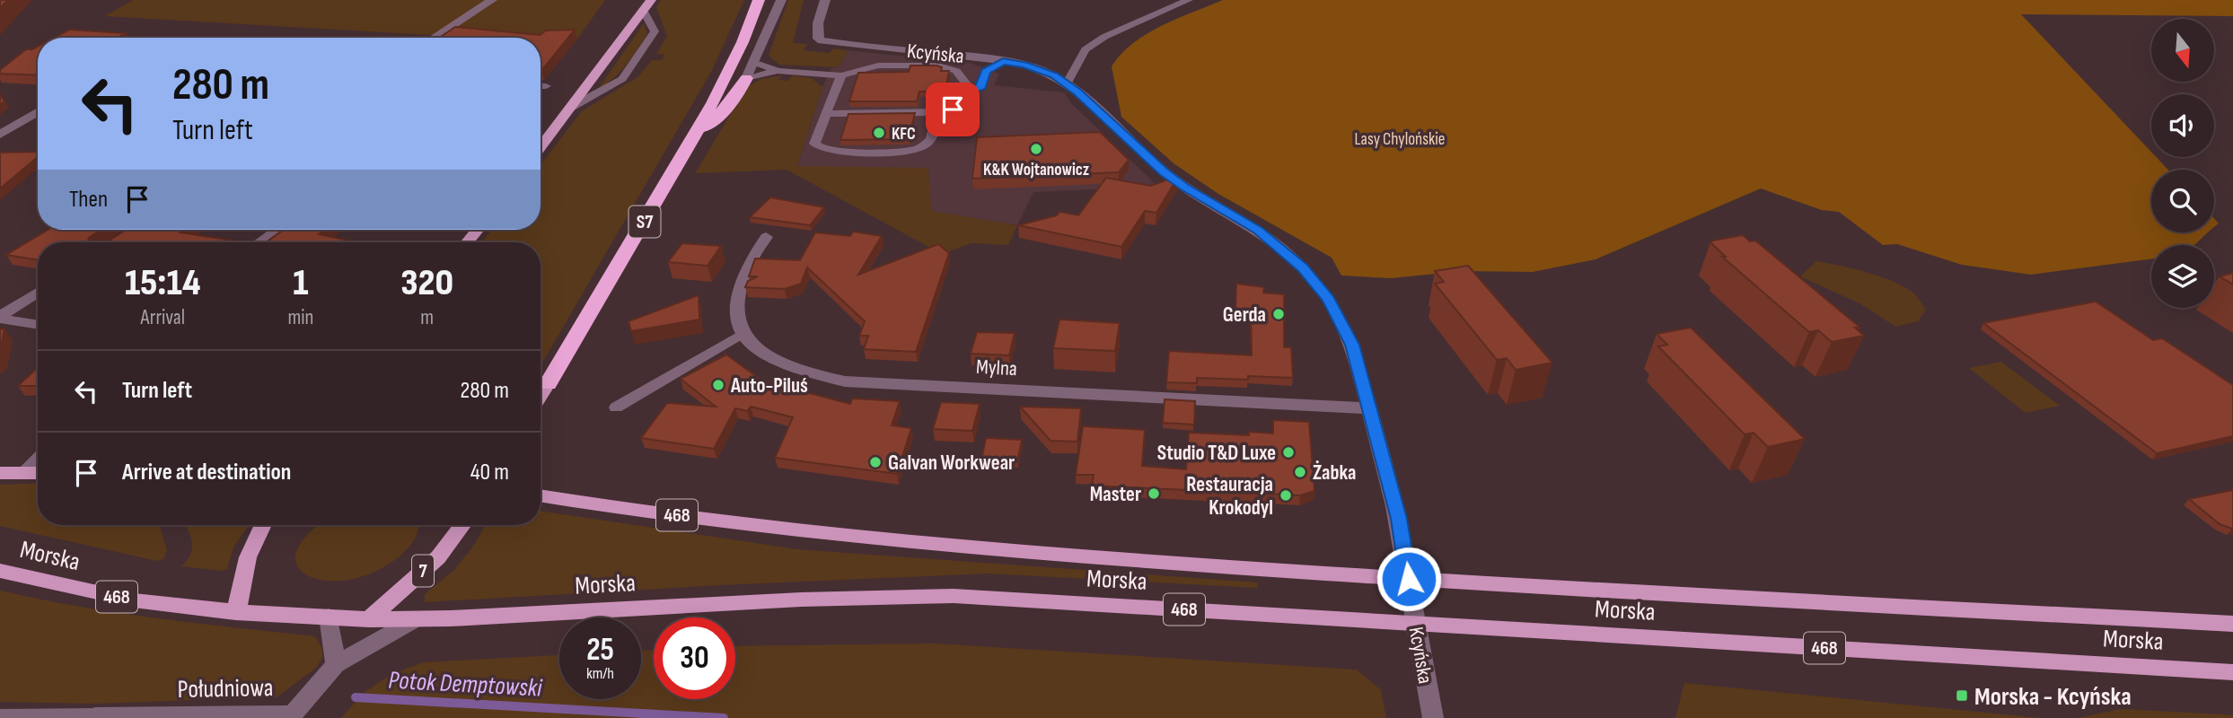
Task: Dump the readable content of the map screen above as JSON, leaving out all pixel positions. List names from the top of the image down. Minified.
{"streets":{"highway":["S7"],"main road":["468","Morska","7"],"street":["Kcyńska","Mylna","Południowa"]},"crossings":[["Kcyńska","Mylna"],["Kcyńska","Morska"],["Morska","7"],["Morska","Południowa"]],"water":["Potok Demptowski"],"parks":["Lasy Chylońskie"],"places":{"other":["KFC","K&K Wojtanowicz","Gerda","Auto-Piluś","Studio T&D Luxe","Galvan Workwear","Żabka","Master","Restauracja Krokodyl"],"transit":["Morska - Kcyńska"]},"north":"bottom","page":{"turn":["280 m","Turn left"],"then":"Then","eta":["15:14","Arrival","1","min","320","m"],"list":[{"name":"Turn left","value":"280 m"},{"name":"Arrive at destination","value":"40 m"}],"speed":"25 km/h","limit":"30"}}
